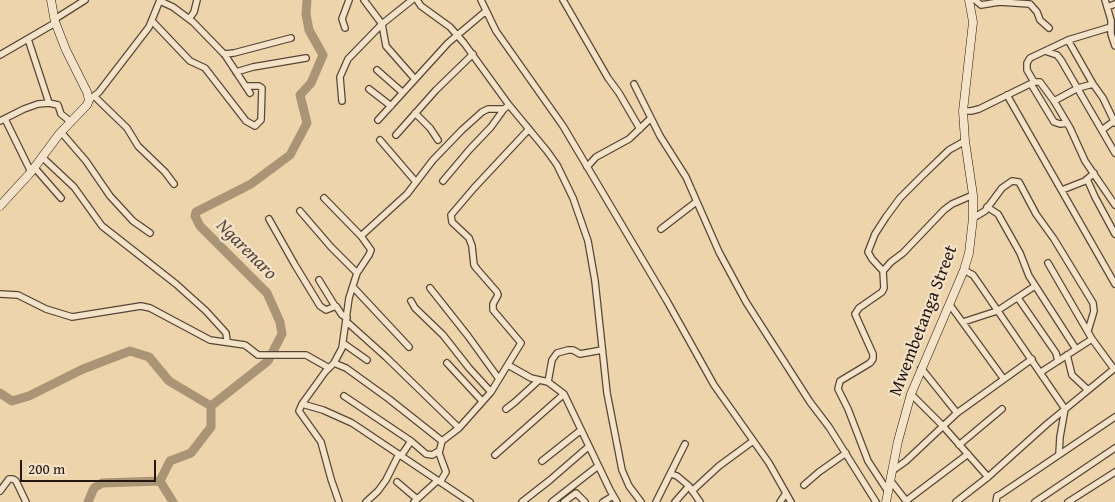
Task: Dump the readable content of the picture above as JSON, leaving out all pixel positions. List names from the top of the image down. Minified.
{"streets":{"street":["Mwembetanga Street"]},"water":["Ngarenaro"],"scale_bar":"200 m"}
